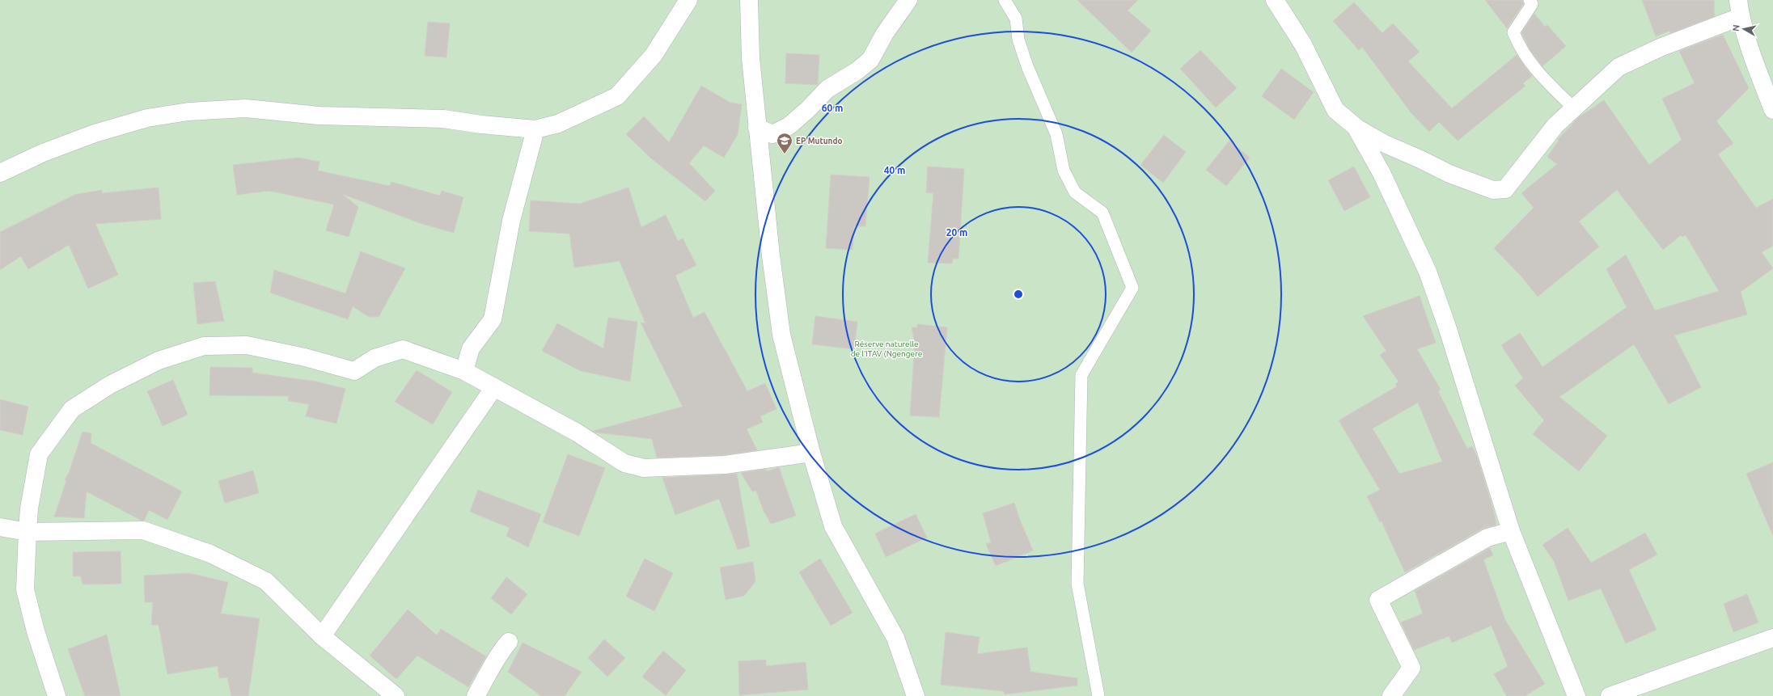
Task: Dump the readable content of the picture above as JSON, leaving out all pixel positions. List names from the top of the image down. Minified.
{"parks":["Réserve naturelle de l'ITAV (Ngengere"],"places":{"school or university":["EP Mutundo"]},"north":"left","rings":["60 m","40 m","20 m"]}
